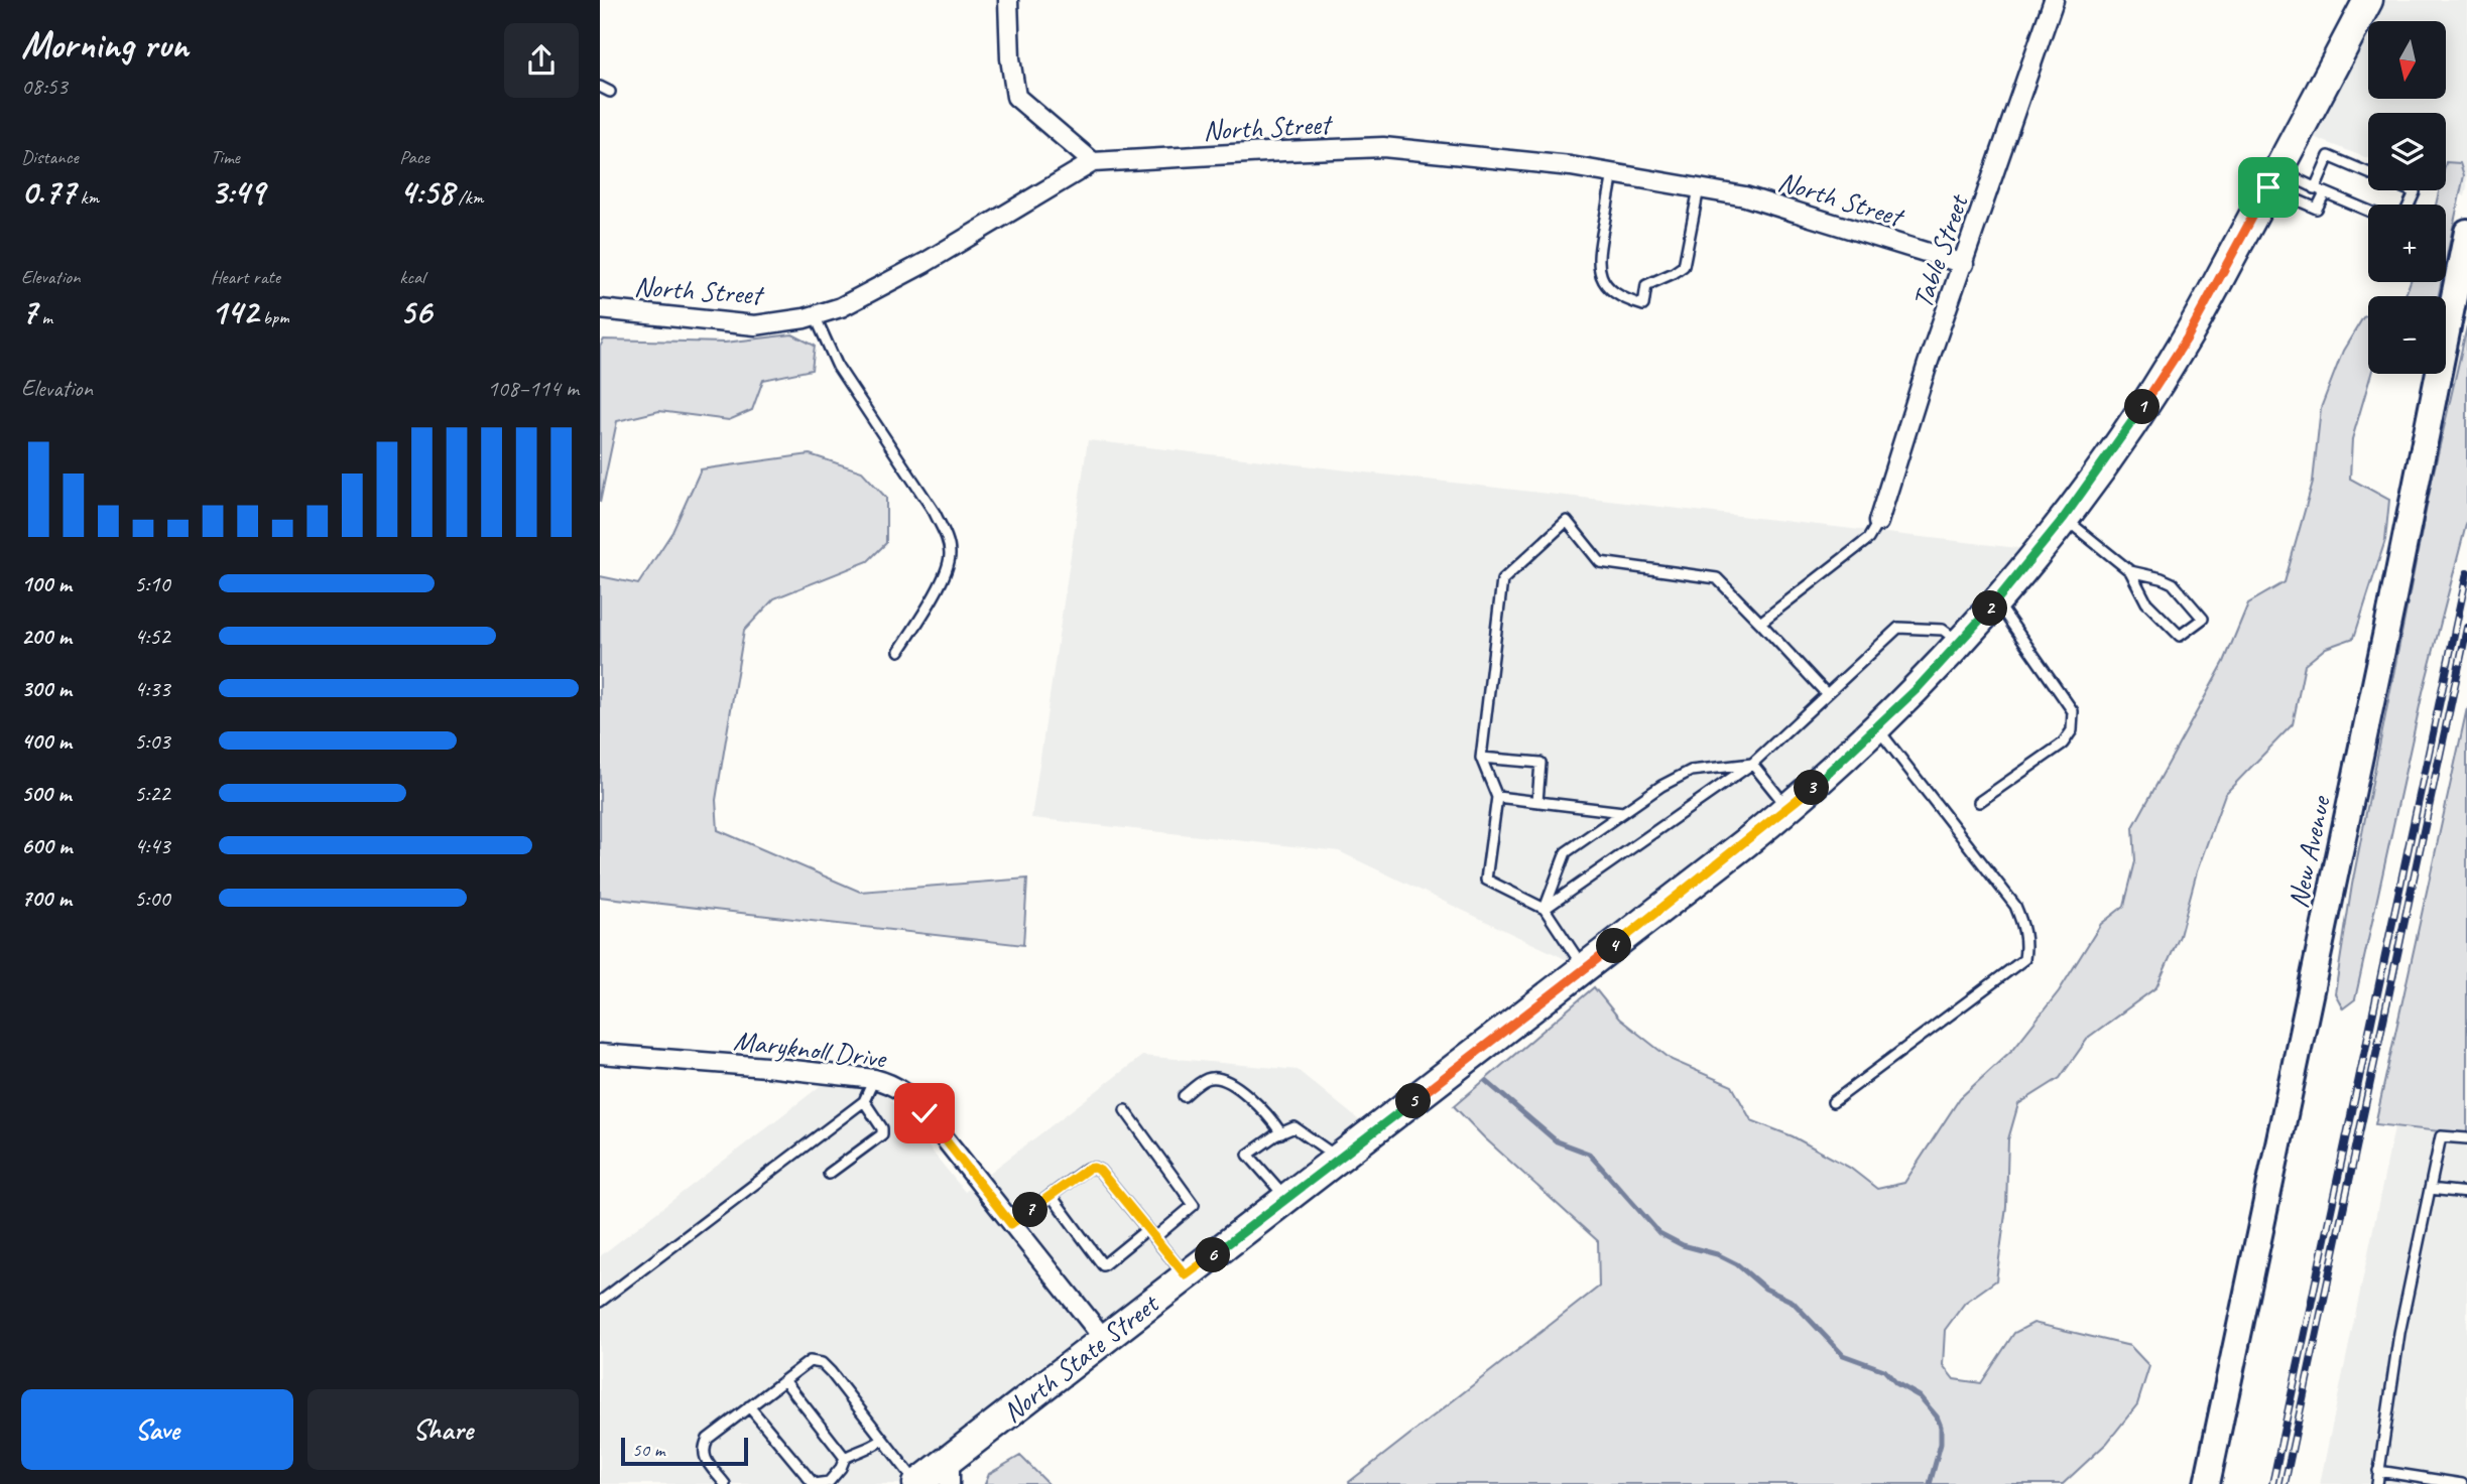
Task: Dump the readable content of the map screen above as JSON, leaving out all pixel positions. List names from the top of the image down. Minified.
{"streets":{"main road":["New Avenue","North State Street"],"street":["North Street","Table Street","Maryknoll Drive"]},"crossings":[["North Street","Table Street"],["Maryknoll Drive","North State Street"]],"scale_bar":"50 m","north":"bottom","page":{"heading":["Morning run","08:53"],"map_buttons":["+","−"],"stats":[["Distance","0.77 km"],["Time","3:49"],["Pace","4:58 /km"],["Elevation","7 m"],["Heart rate","142 bpm"],["kcal","56"]],"chart":["Elevation","108–114 m"],"pins":["1","2","3","4","5","7","6"],"list":[{"name":"100 m","note":"5:10"},{"name":"200 m","note":"4:52"},{"name":"300 m","note":"4:33"},{"name":"400 m","note":"5:03"},{"name":"500 m","note":"5:22"},{"name":"600 m","note":"4:43"},{"name":"700 m","note":"5:00"}],"buttons":["Save","Share"],"scale":"50 m"}}
